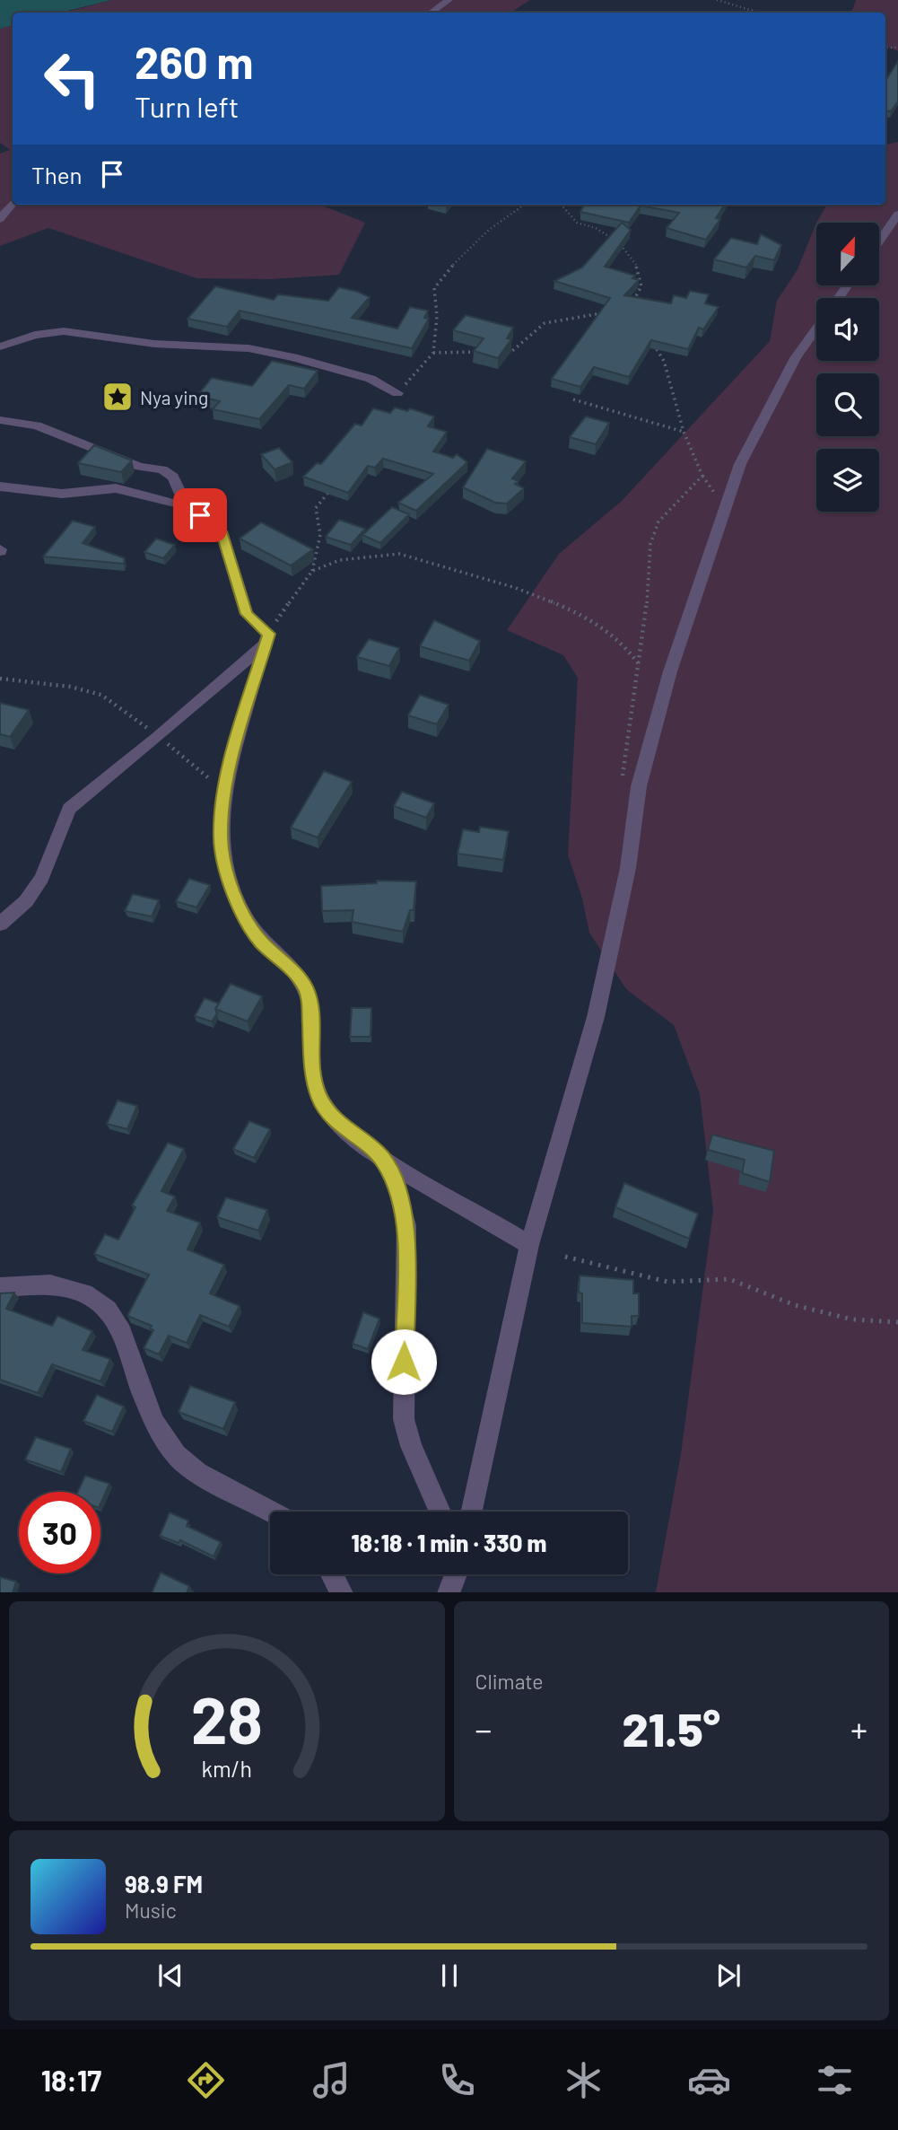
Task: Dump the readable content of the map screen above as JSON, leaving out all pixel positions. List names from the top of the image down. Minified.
{"places":{"place":["Nya ying"]},"north":"top","page":{"turn":["260 m","Turn left"],"then":"Then","limit":"30","trip":"18:18 · 1 min · 330 m","tile":"Climate","heat":["−","21.5°","+"],"song":["98.9 FM","Music"],"tabs":"18:17","gauge":["28","km/h"]}}
